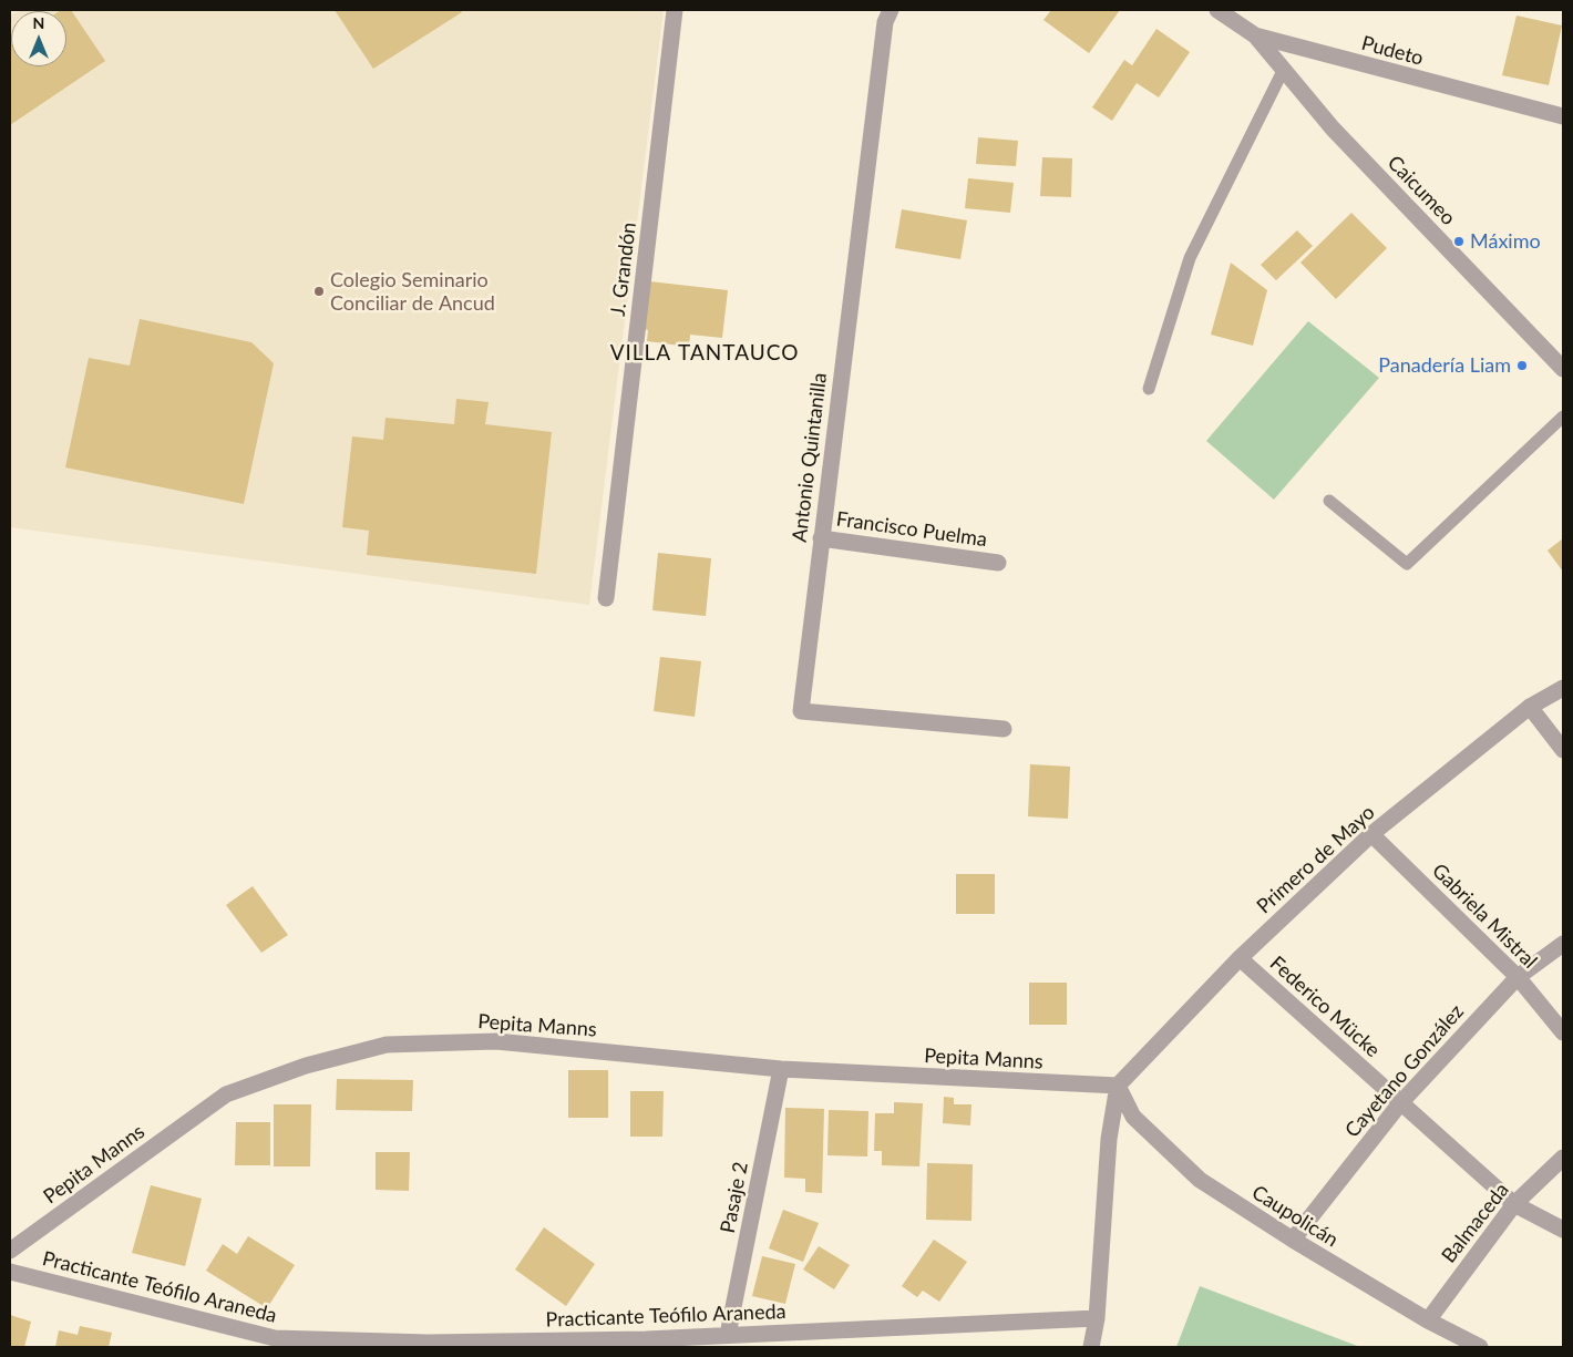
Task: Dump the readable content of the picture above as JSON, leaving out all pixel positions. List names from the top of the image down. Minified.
{"streets":{"street":["Pudeto","Caicumeo","J. Grandón","Antonio Quintanilla","Francisco Puelma","Primero de Mayo","Gabriela Mistral","Federico Mücke","Pepita Manns","Cayetano González","Pasaje 2","Caupolicán","Balmaceda","Practicante Teófilo Araneda"]},"crossings":[["Pudeto","Caicumeo"],["Antonio Quintanilla","Francisco Puelma"],["Primero de Mayo","Gabriela Mistral"],["Primero de Mayo","Federico Mücke"],["Primero de Mayo","Pepita Manns"],["Primero de Mayo","Caupolicán"],["Gabriela Mistral","Cayetano González"],["Federico Mücke","Cayetano González"],["Federico Mücke","Balmaceda"],["Pepita Manns","Pasaje 2"],["Pepita Manns","Caupolicán"],["Cayetano González","Caupolicán"],["Pasaje 2","Practicante Teófilo Araneda"],["Caupolicán","Balmaceda"]],"districts":["VILLA TANTAUCO"],"places":["Máximo","Colegio Seminario Conciliar de Ancud","Panadería Liam"],"north":"top"}
